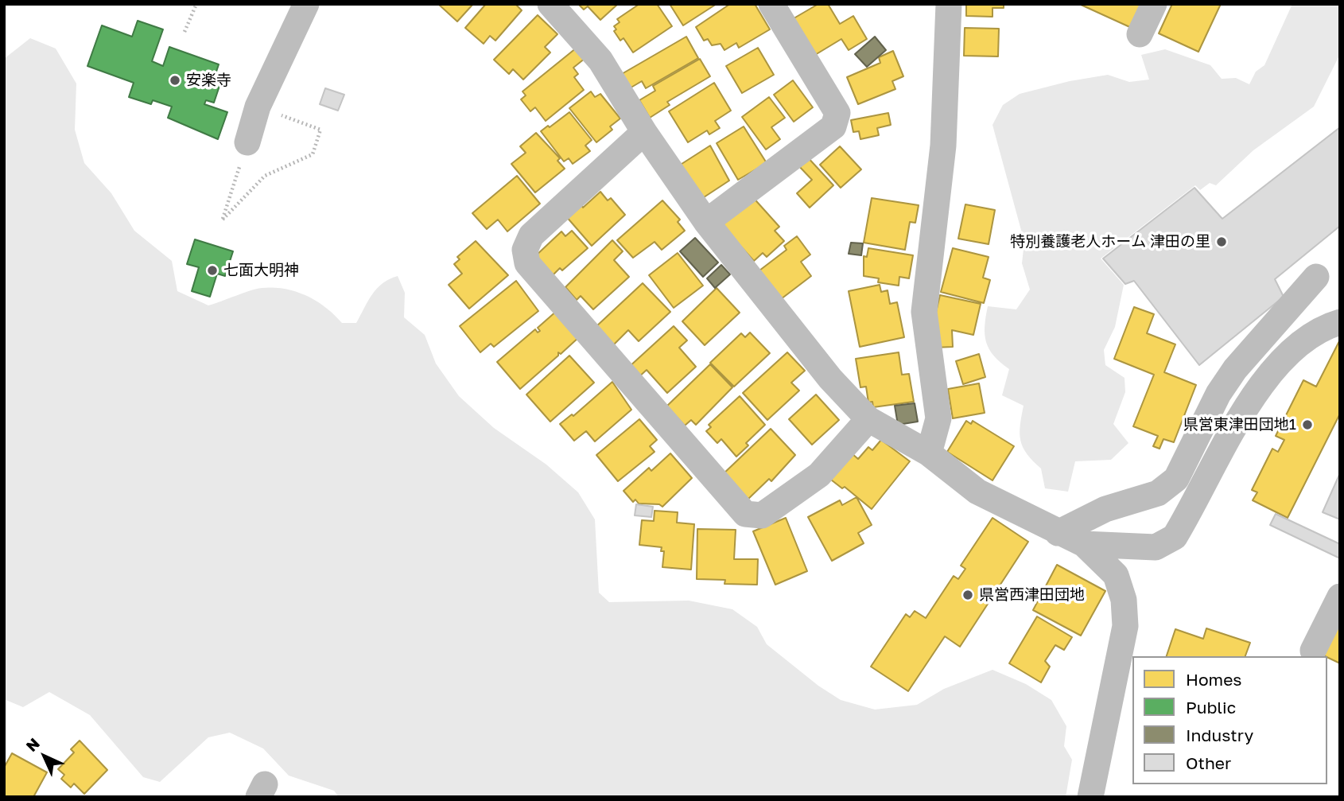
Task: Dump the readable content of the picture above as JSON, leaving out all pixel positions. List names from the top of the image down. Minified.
{"places":["安楽寺","特別養護老人ホーム 津田の里","七面大明神","県営東津田団地1","県営西津田団地"],"legend":["Homes","Public","Industry","Other"],"north":"top left"}
